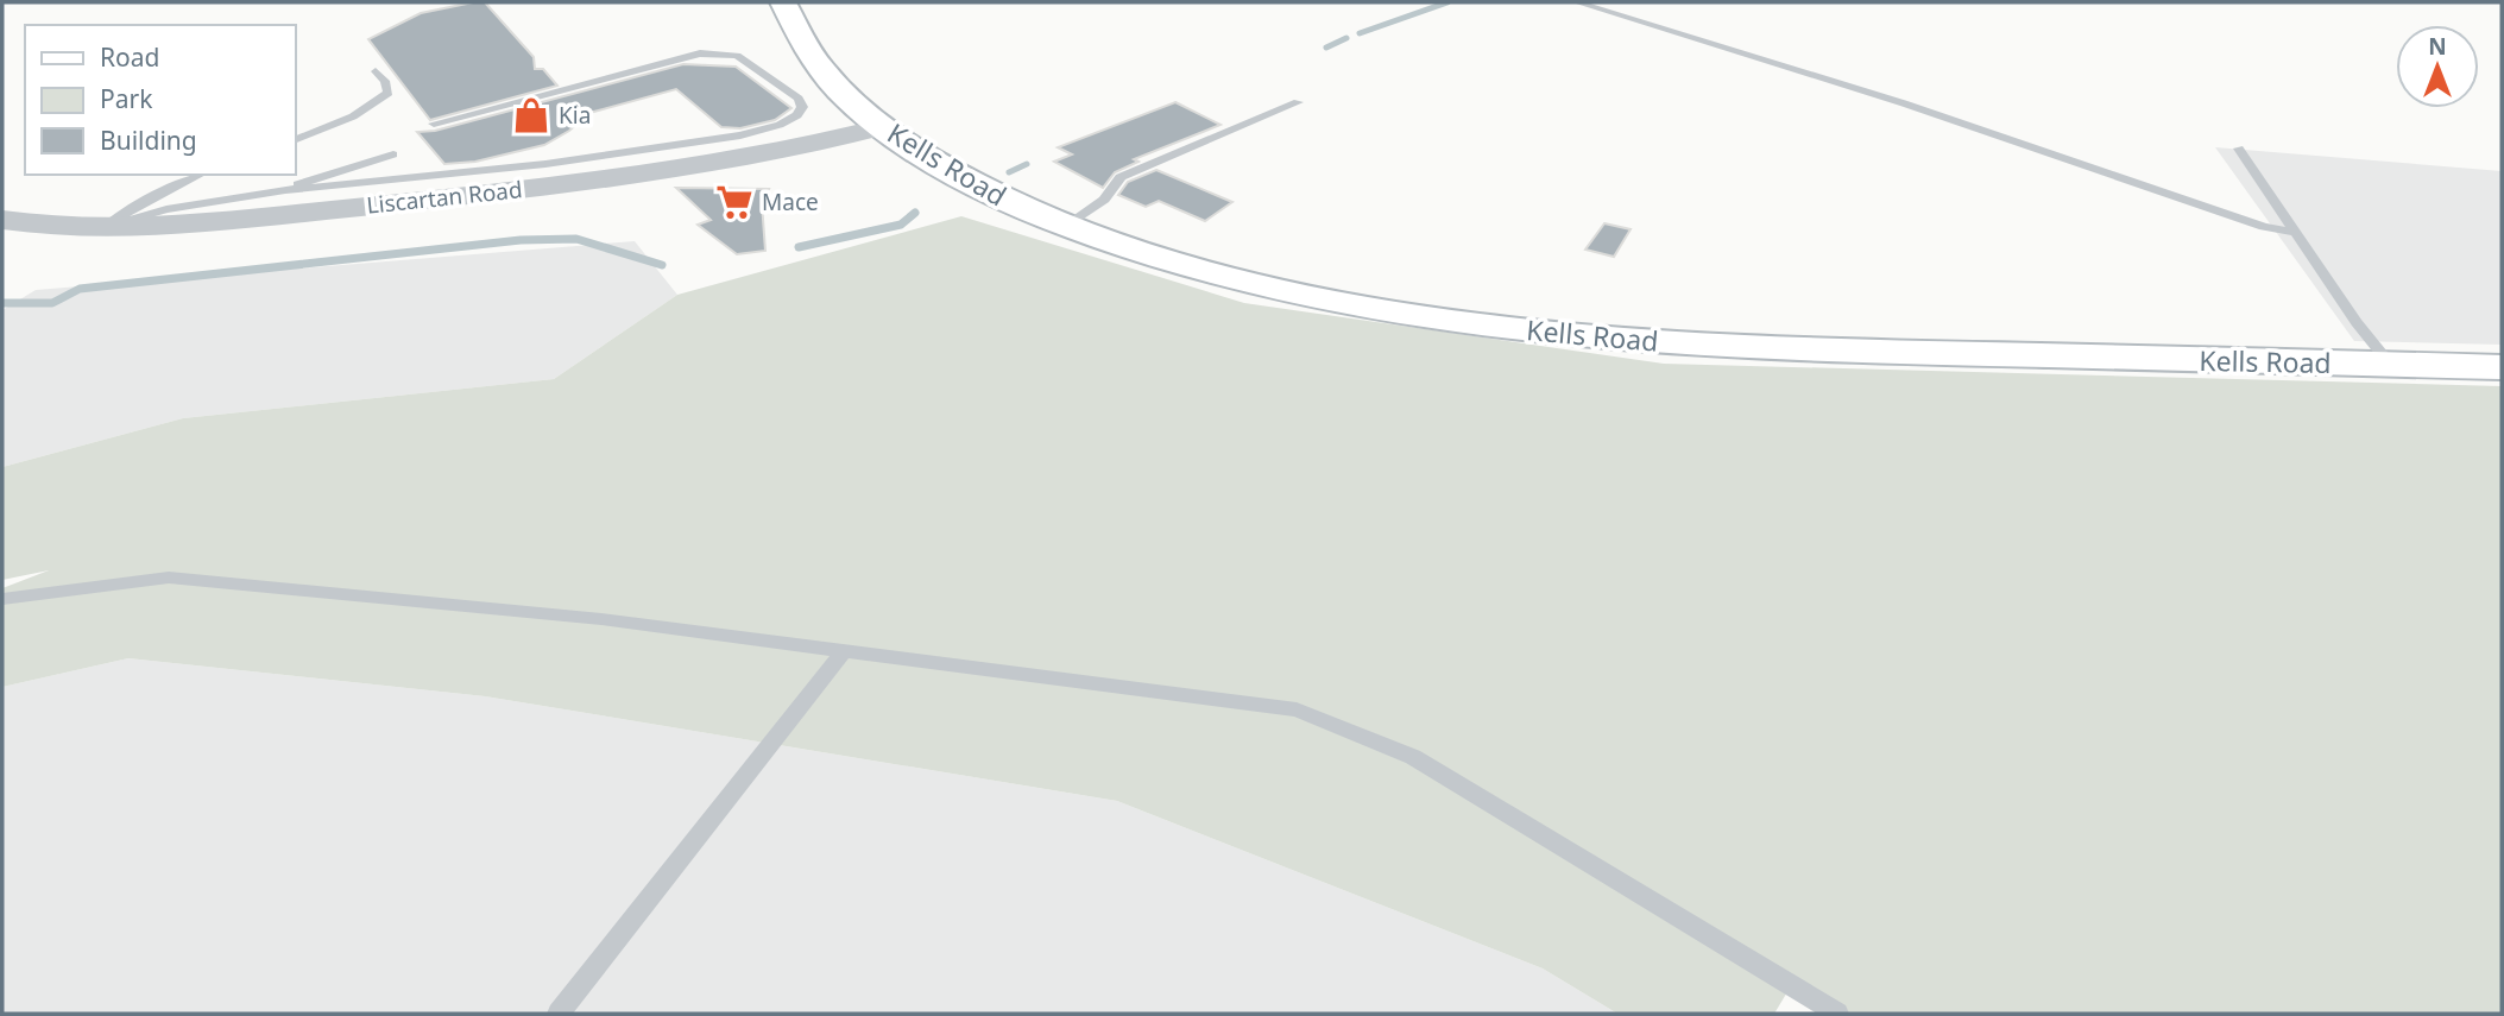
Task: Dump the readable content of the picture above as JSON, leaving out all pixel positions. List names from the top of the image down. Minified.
{"streets":{"main road":["Kells Road"],"street":["Liscartan Road"]},"crossings":[["Kells Road","Liscartan Road"]],"places":{"shop":["Kia"],"supermarket":["Mace"]},"legend":["Road","Park","Building"],"north":"top"}
